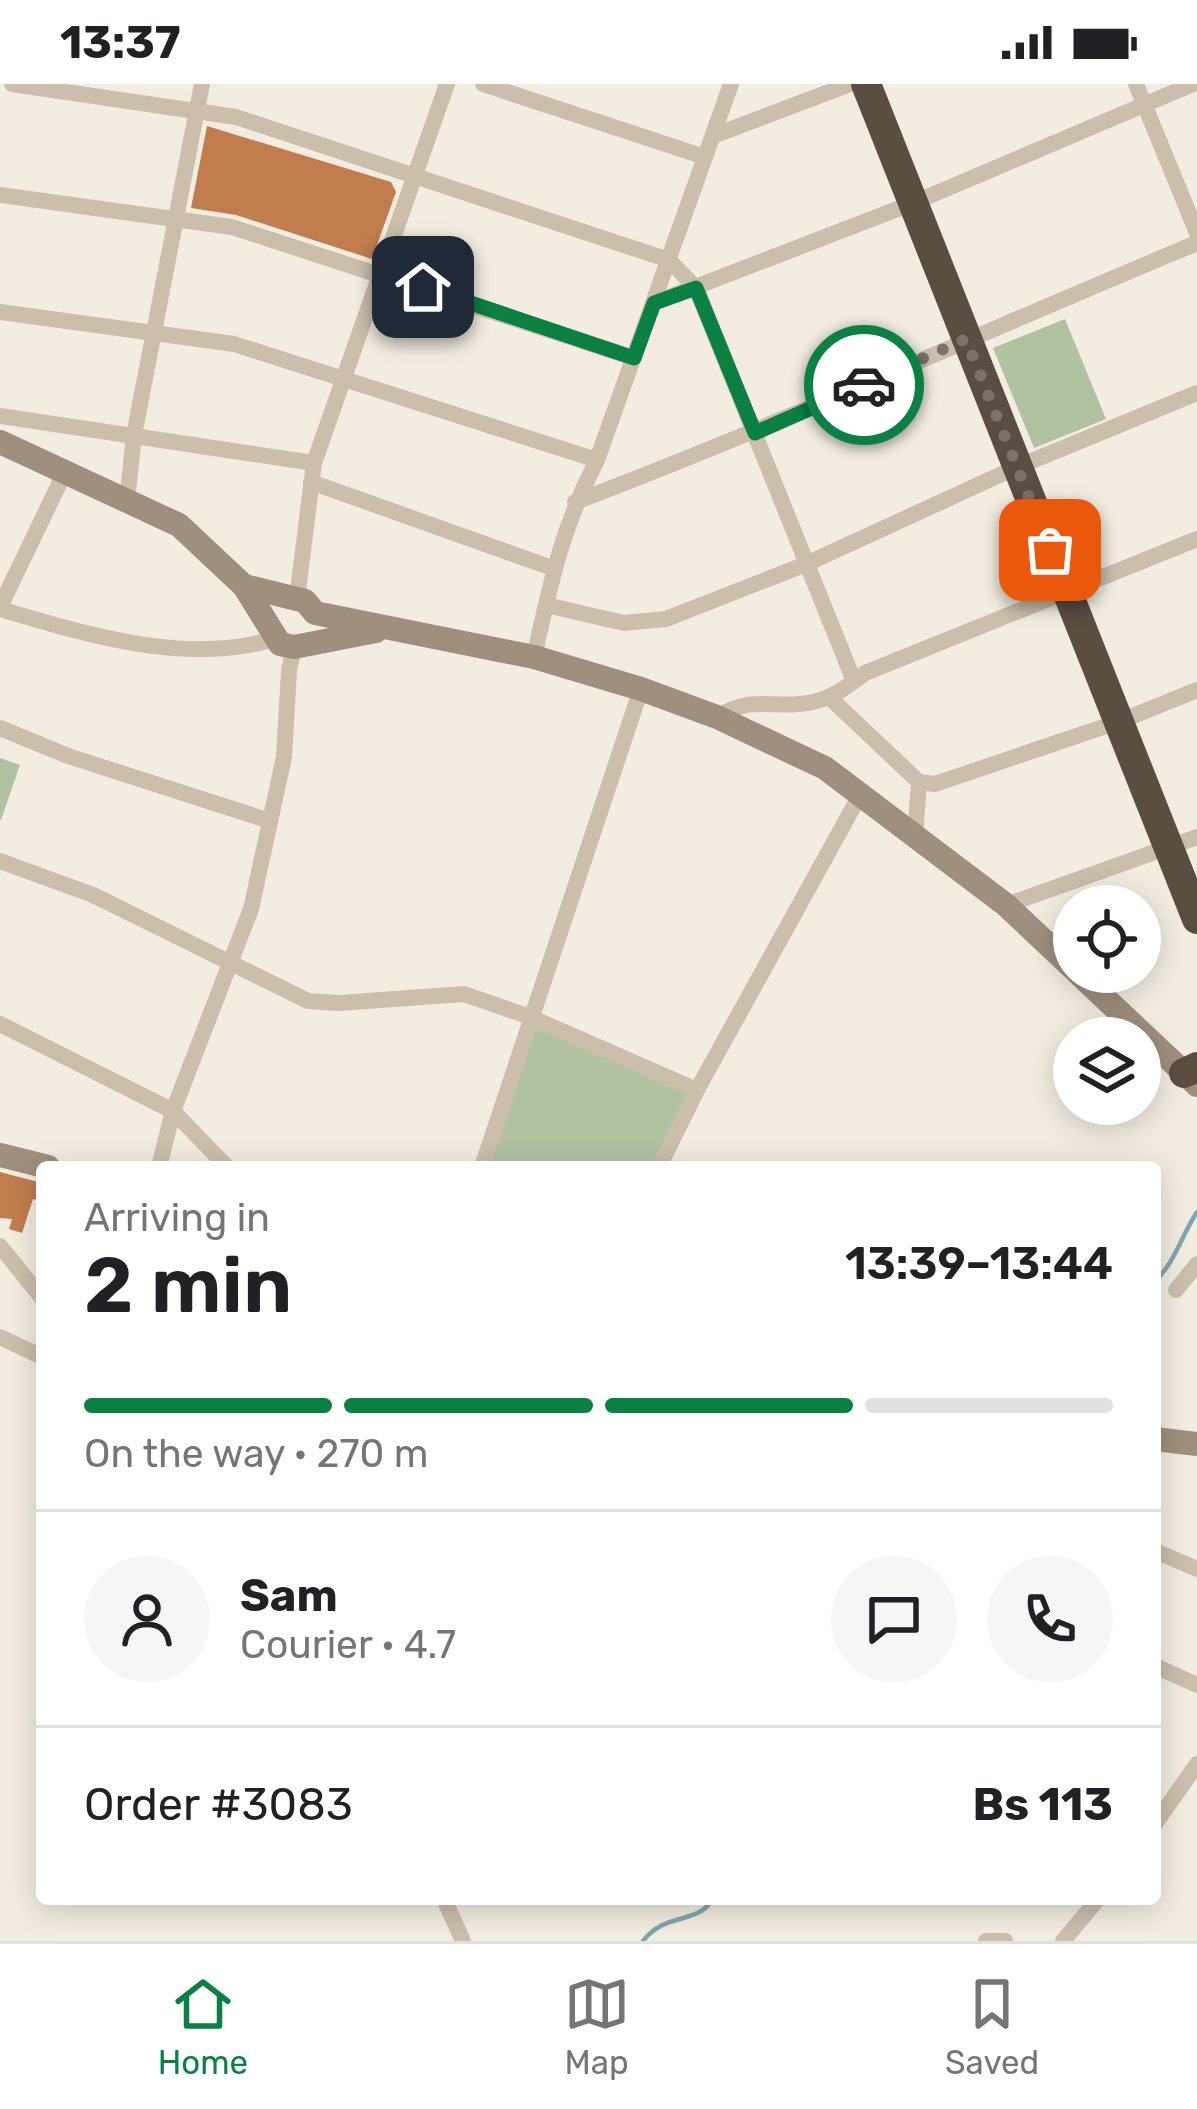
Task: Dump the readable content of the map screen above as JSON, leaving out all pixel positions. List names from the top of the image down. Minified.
{"page":{"status":"13:37","heading":["2 min","Arriving in","13:39–13:44"],"panel":["Sam","Courier · 4.7","Order #3083","Bs 113"],"bar":"On the way · 270 m","tabs":["Home","Map","Saved"]}}
